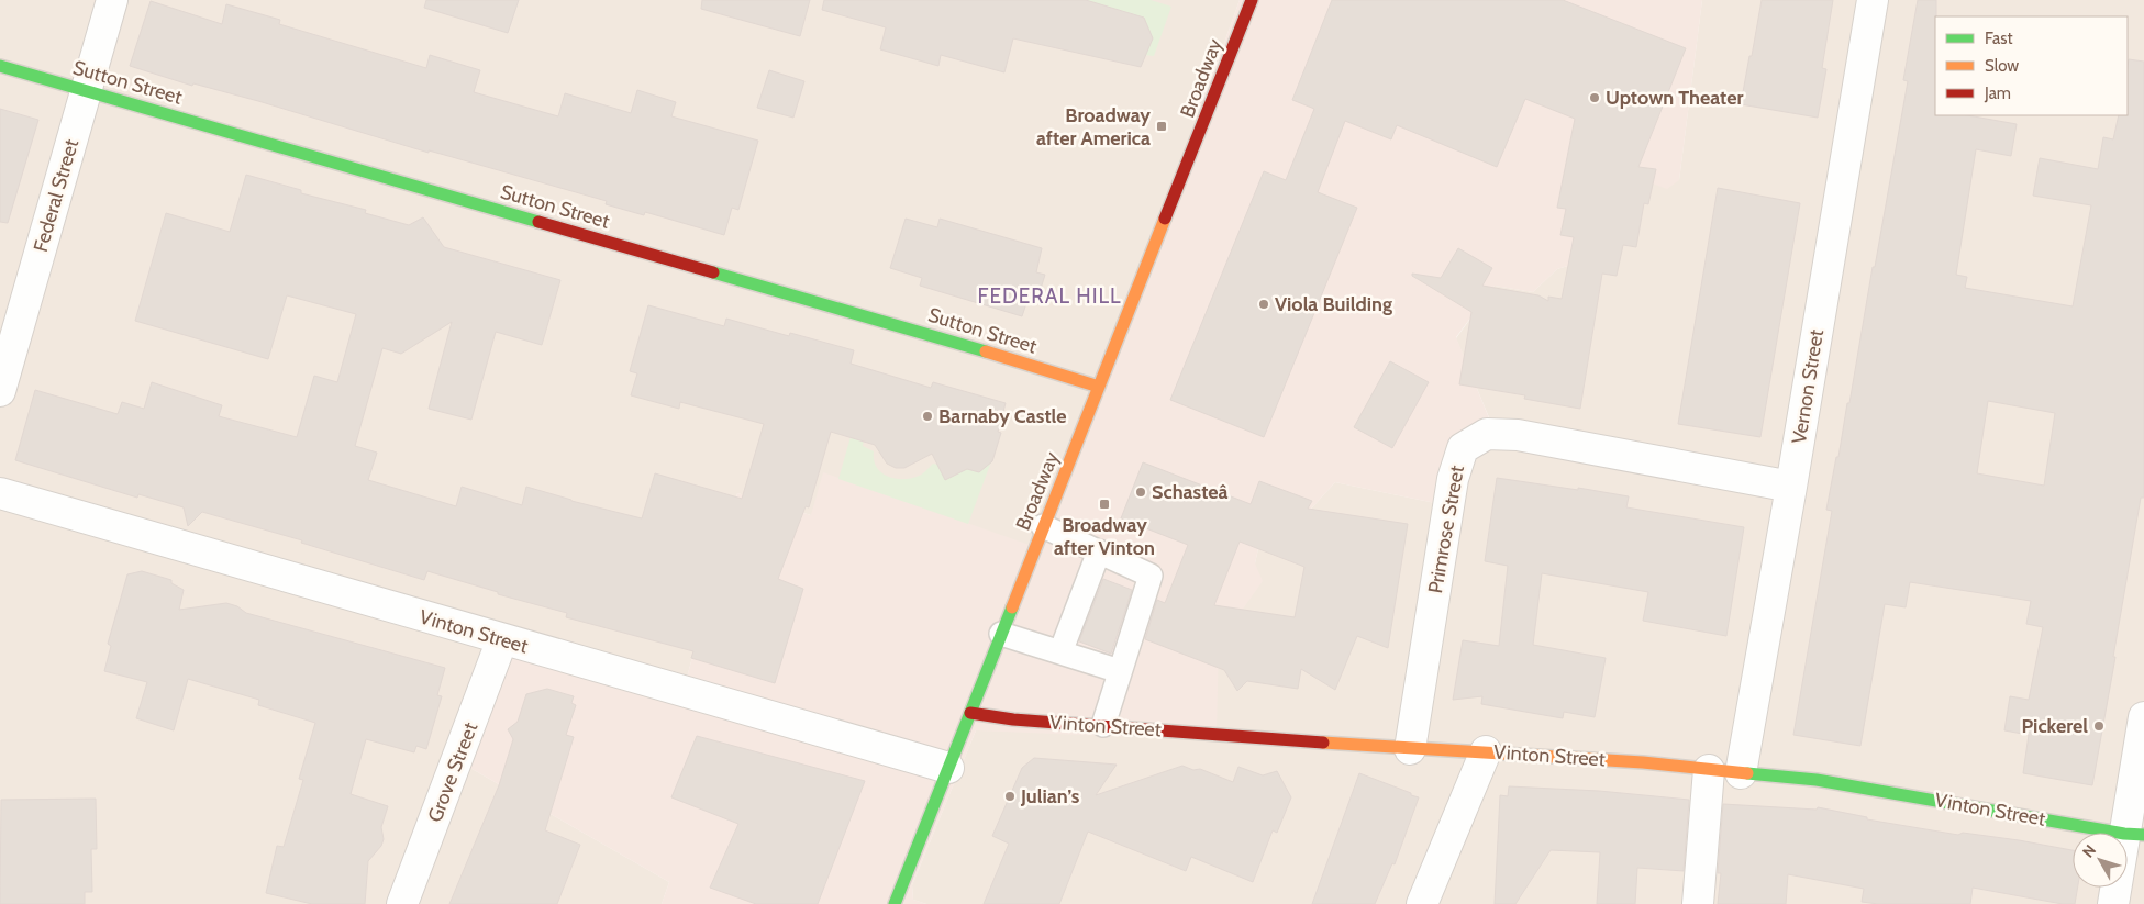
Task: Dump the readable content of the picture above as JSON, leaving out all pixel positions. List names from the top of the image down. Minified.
{"streets":{"street":["Broadway","Sutton Street","Federal Street","Vernon Street","Primrose Street","Vinton Street","Grove Street"]},"crossings":[["Broadway","Sutton Street"],["Broadway","Vinton Street"],["Sutton Street","Federal Street"],["Vernon Street","Primrose Street"],["Vernon Street","Vinton Street"],["Primrose Street","Vinton Street"],["Vinton Street","Grove Street"]],"districts":["FEDERAL HILL"],"places":{"other":["Uptown Theater","Viola Building","Barnaby Castle","Schasteâ","Pickerel","Julian’s"],"transit":["Broadway after America","Broadway after Vinton"]},"legend":["Fast","Slow","Jam"],"north":"top left"}
